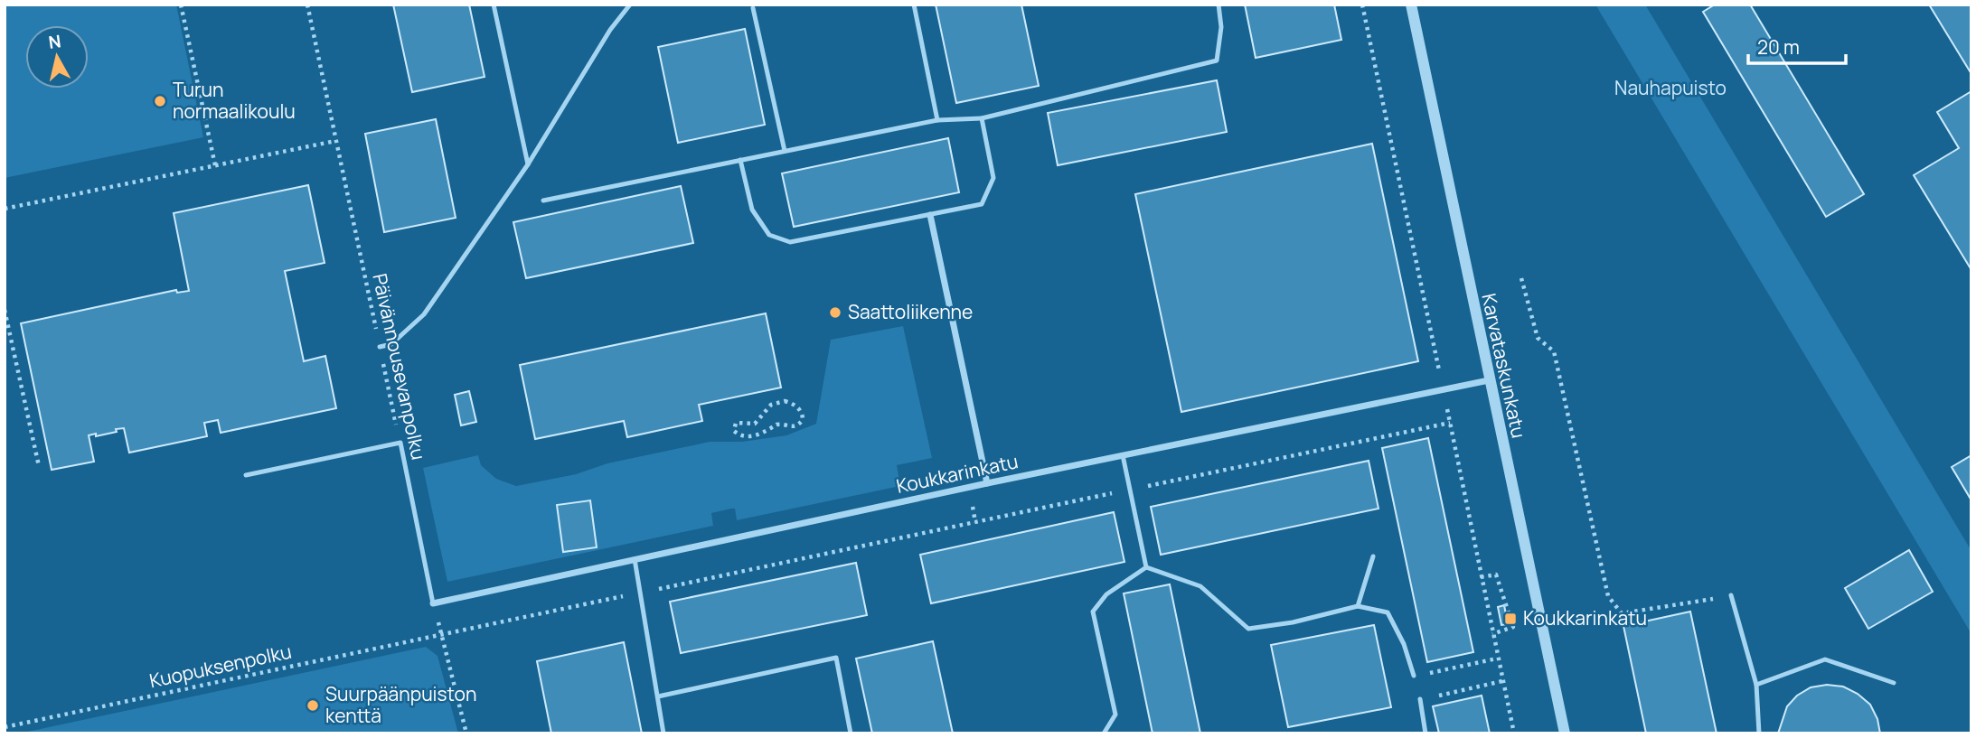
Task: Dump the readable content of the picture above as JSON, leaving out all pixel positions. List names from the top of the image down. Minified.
{"streets":{"street":["Karvataskunkatu","Koukkarinkatu"],"lane":["Päivännousevanpolku"],"path":["Kuopuksenpolku"]},"crossings":[["Karvataskunkatu","Koukkarinkatu"],["Päivännousevanpolku","Koukkarinkatu"]],"parks":["Nauhapuisto"],"places":{"other":["Turun normaalikoulu","Saattoliikenne","Suurpäänpuiston kenttä"],"transit":["Koukkarinkatu"]},"scale_bar":"20 m","north":"top"}
